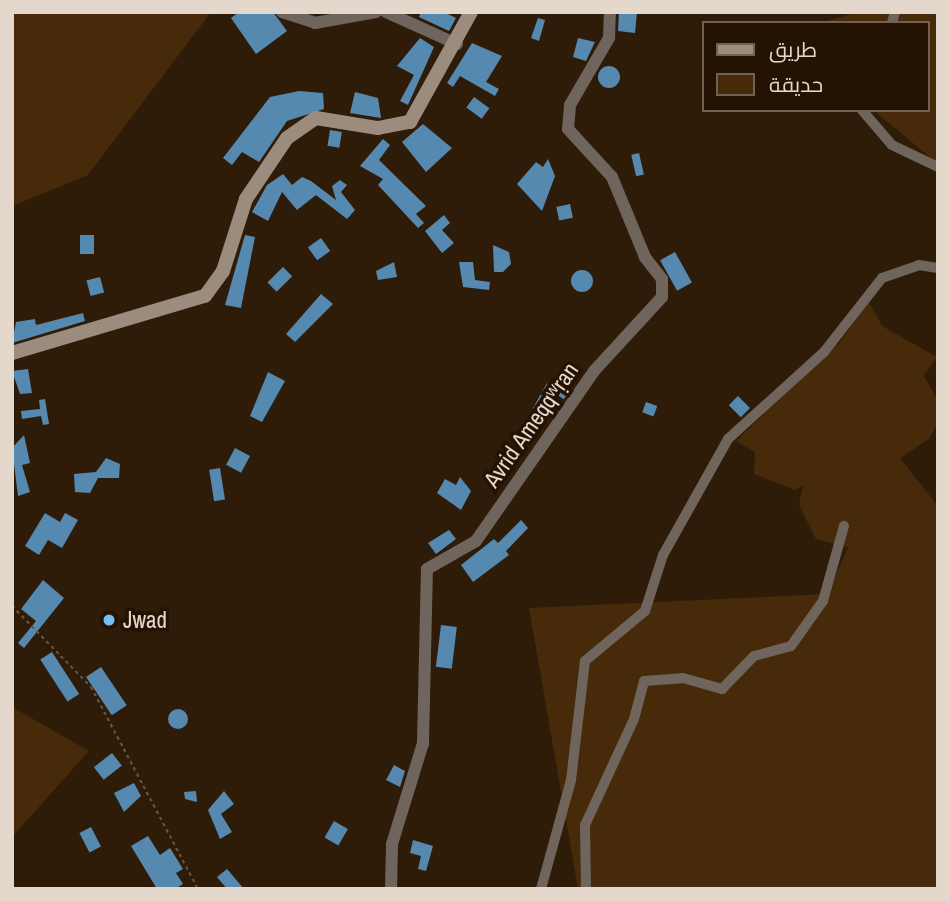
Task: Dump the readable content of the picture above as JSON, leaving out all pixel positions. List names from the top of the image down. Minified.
{"streets":{"street":["Avrid Ameqqʷṛan"]},"places":["Jwad"],"legend":["طريق","حديقة"]}
